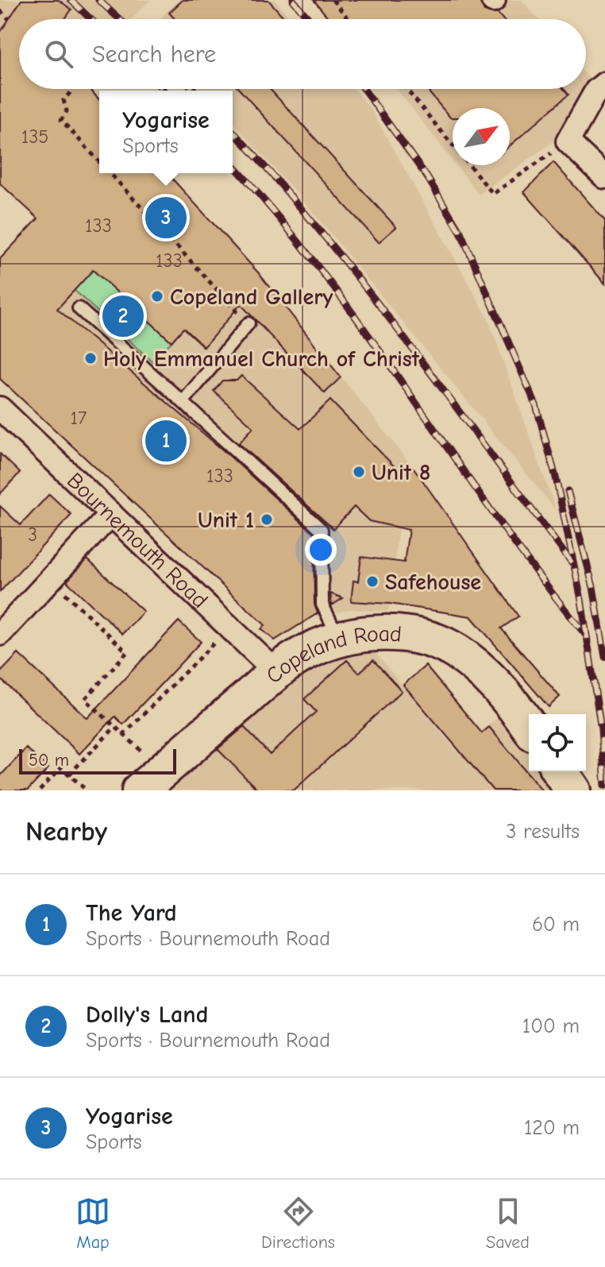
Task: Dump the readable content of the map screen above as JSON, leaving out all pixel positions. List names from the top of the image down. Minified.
{"streets":{"main road":["Copeland Road"],"street":["Bournemouth Road"]},"crossings":[["Bournemouth Road","Copeland Road"]],"places":["Copeland Gallery","Holy Emmanuel Church of Christ","Unit 8","Unit 1","Safehouse"],"house_numbers":["135","133","133","17","133","3"],"scale_bar":"50 m","north":"top right","page":{"search":"Search here","popup":["Yogarise","Sports"],"pins":["3","2","1"],"scale":"50 m","heading":["Nearby","3 results"],"list":[{"mark":"1","name":"The Yard","note":"Sports · Bournemouth Road","value":"60 m"},{"mark":"2","name":"Dolly's Land","note":"Sports · Bournemouth Road","value":"100 m"},{"mark":"3","name":"Yogarise","note":"Sports","value":"120 m"}],"nav":["Map","Directions","Saved"]}}
